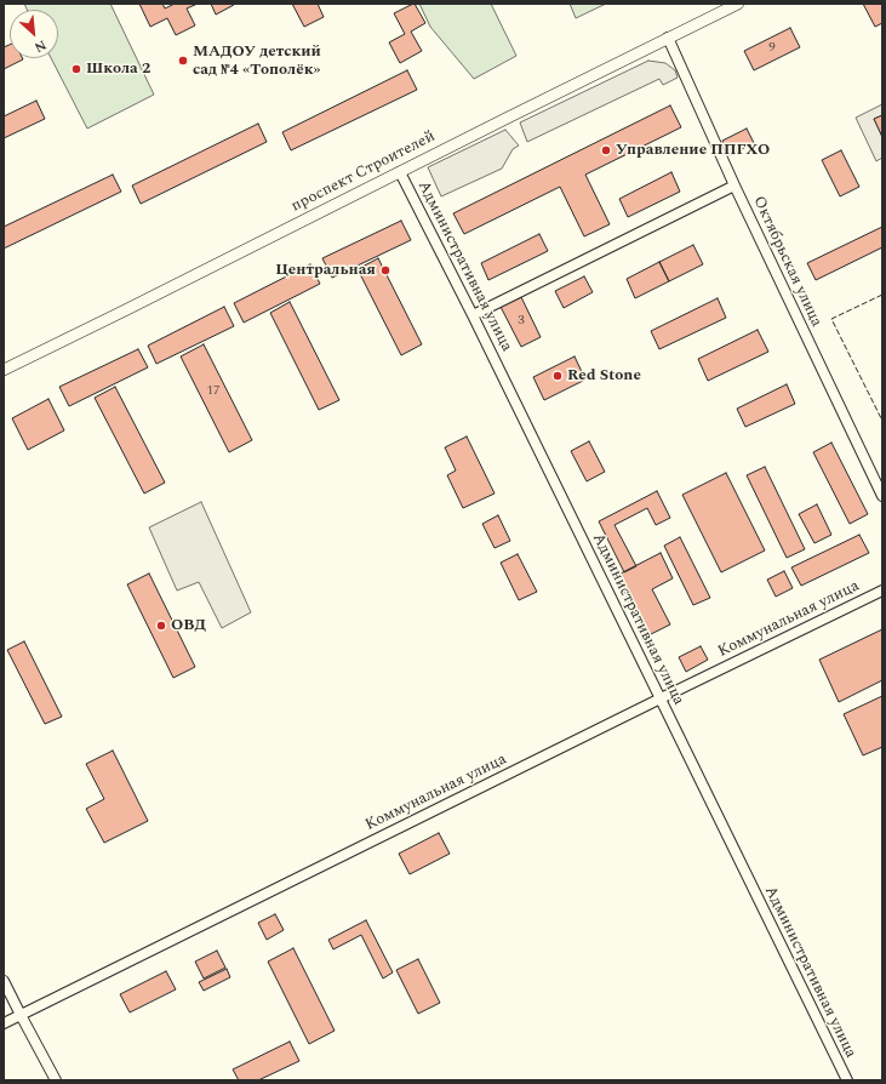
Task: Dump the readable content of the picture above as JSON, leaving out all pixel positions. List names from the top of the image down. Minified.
{"streets":{"street":["проспект Строителей","Октябрьская улица","Административная улица","Коммунальная улица"]},"crossings":[["проспект Строителей","Октябрьская улица"],["проспект Строителей","Административная улица"],["Административная улица","Коммунальная улица"]],"places":["МАДОУ детский сад №4 «Тополёк»","Школа 2","Управление ППГХО","Центральная","Red Stone","ОВД"],"house_numbers":["9","3","17"],"north":"bottom right"}
